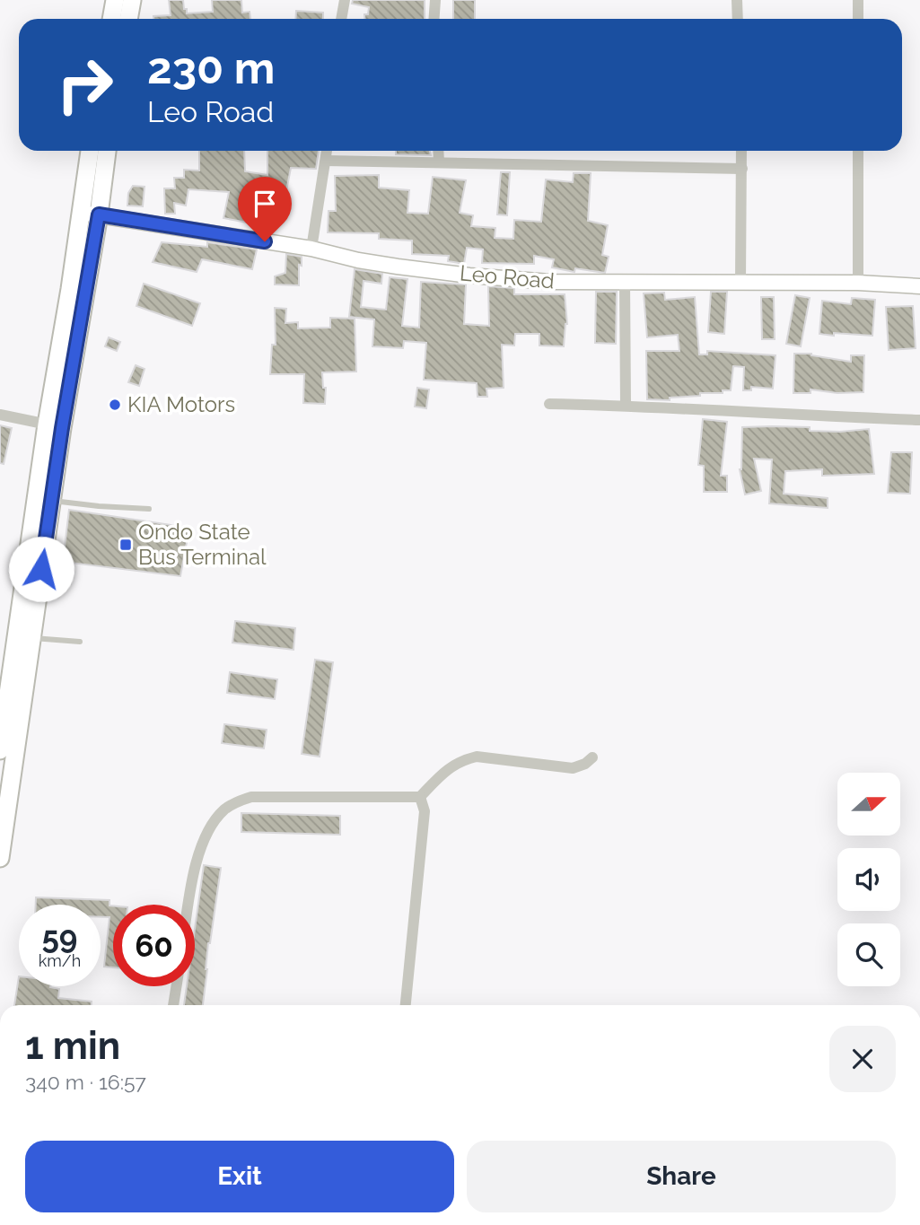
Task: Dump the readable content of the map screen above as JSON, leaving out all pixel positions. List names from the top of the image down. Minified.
{"streets":{"street":["Leo Road"]},"places":{"other":["KIA Motors"],"transit":["Ondo State Bus Terminal"]},"north":"right","page":{"turn":["230 m","Leo Road"],"speed":"59 km/h","limit":"60","heading":["1 min","340 m · 16:57"],"buttons":["Exit","Share"]}}
